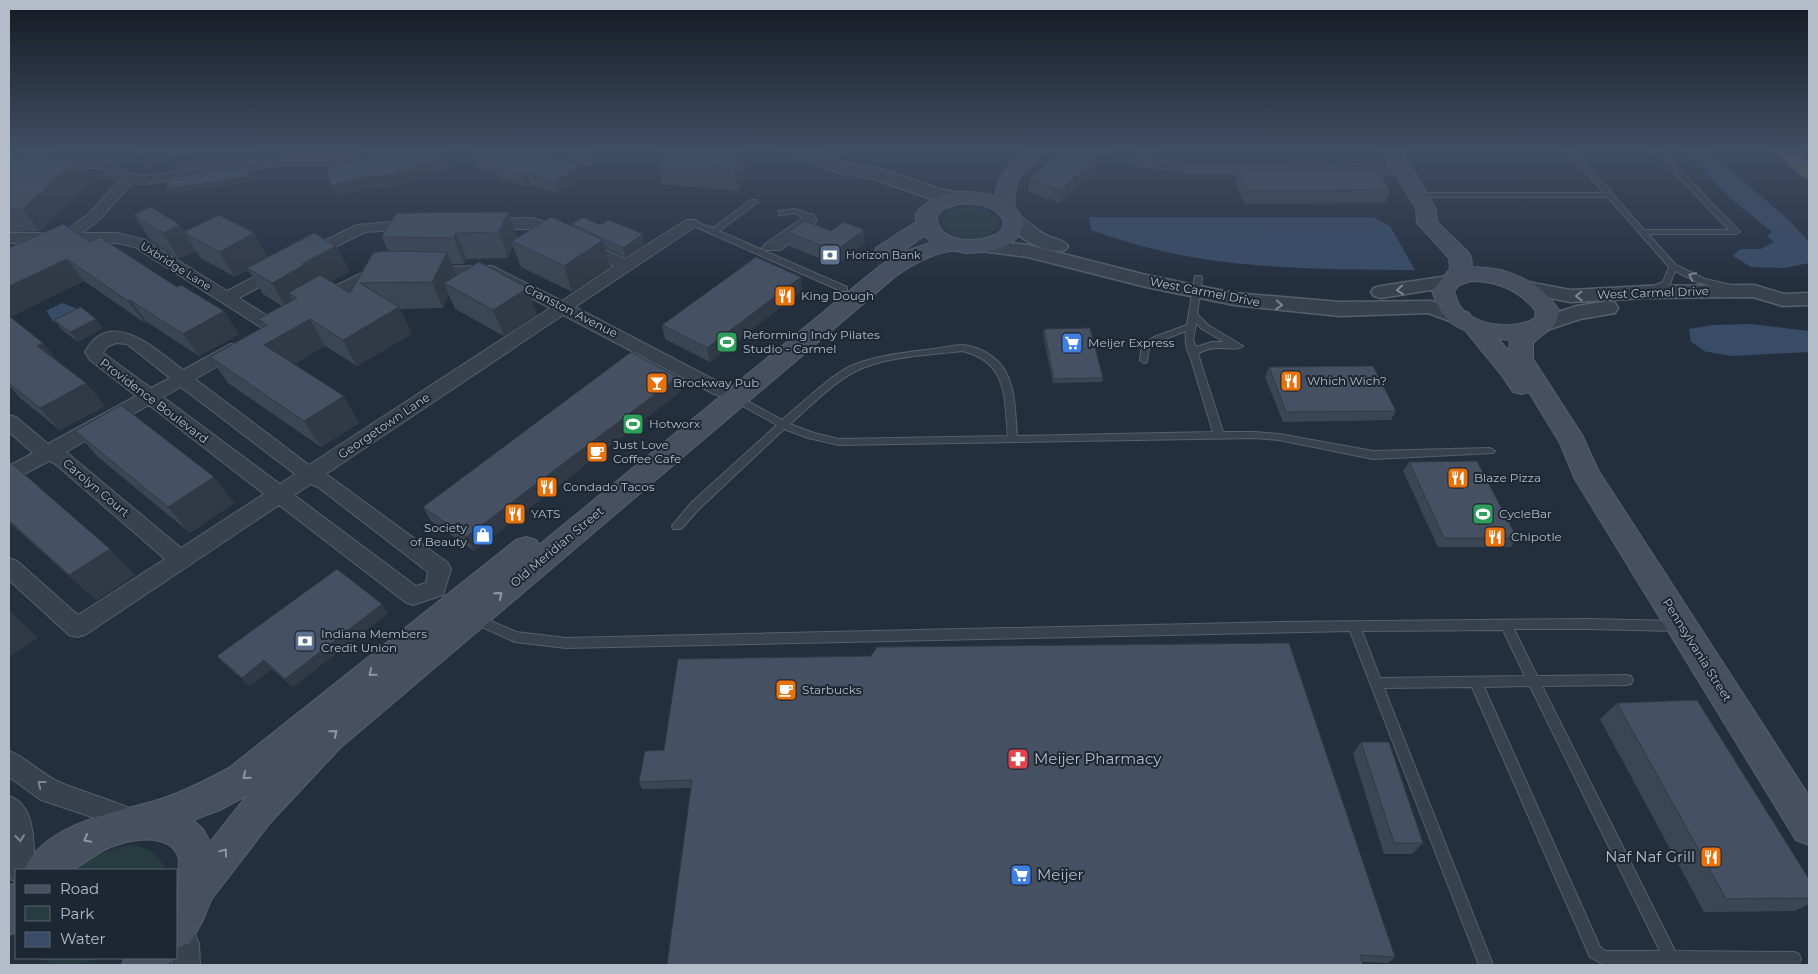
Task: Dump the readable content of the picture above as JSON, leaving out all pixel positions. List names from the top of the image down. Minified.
{"streets":{"main road":["Old Meridian Street","Pennsylvania Street"],"street":["Uxbridge Lane","West Carmel Drive","Cranston Avenue","Providence Boulevard","Georgetown Lane","Carolyn Court"]},"crossings":[["West Carmel Drive","Pennsylvania Street"],["Cranston Avenue","Georgetown Lane"],["Cranston Avenue","Old Meridian Street"],["Providence Boulevard","Georgetown Lane"],["Providence Boulevard","Old Meridian Street"],["Georgetown Lane","Carolyn Court"]],"places":{"bank":["Horizon Bank","Indiana Members Credit Union"],"restaurant":["King Dough","Which Wich?","Blaze Pizza","Condado Tacos","YATS","Chipotle","Naf Naf Grill"],"sports":["Reforming Indy Pilates Studio - Carmel","Hotworx","CycleBar"],"supermarket":["Meijer Express","Meijer"],"bar":["Brockway Pub"],"cafe":["Just Love Coffee Cafe","Starbucks"],"shop":["Society of Beauty"],"pharmacy":["Meijer Pharmacy"]},"legend":["Road","Park","Water"]}
